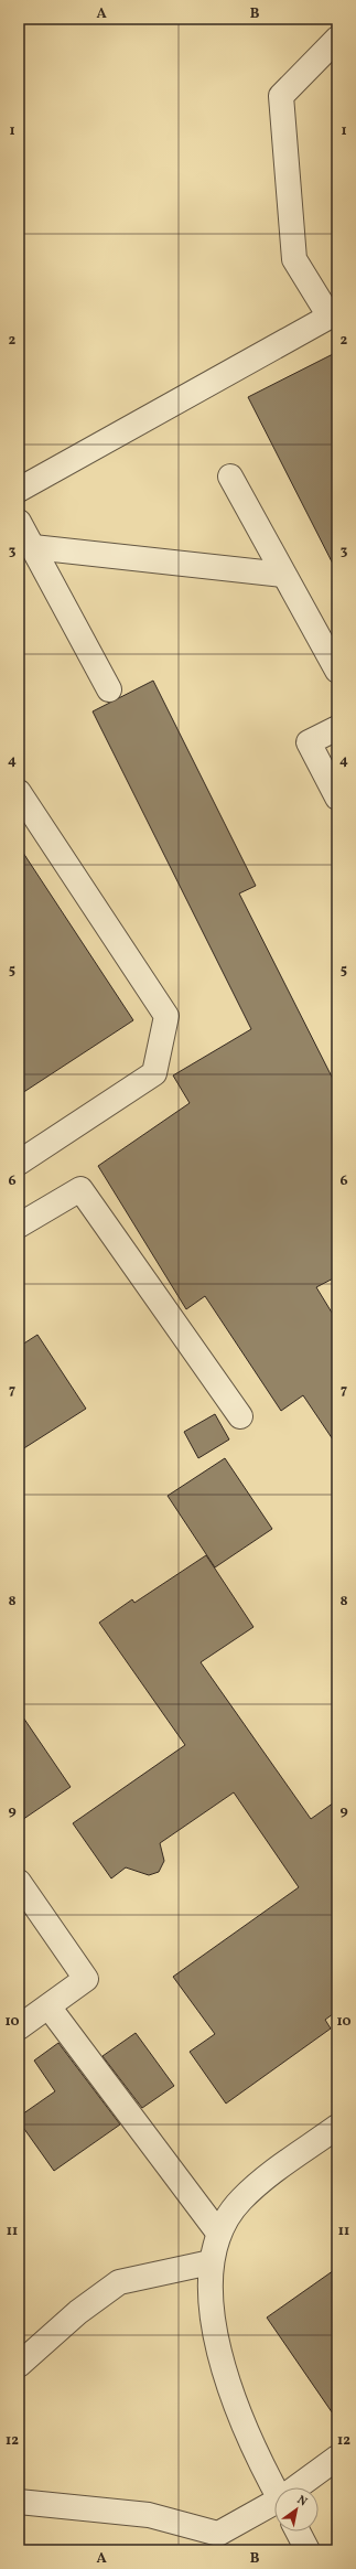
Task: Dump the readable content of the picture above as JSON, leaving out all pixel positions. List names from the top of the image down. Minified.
{"north":"top right","grid":{"columns":["A","B"],"rows":["1","2","3","4","5","6","7","8","9","10","11","12"]}}
